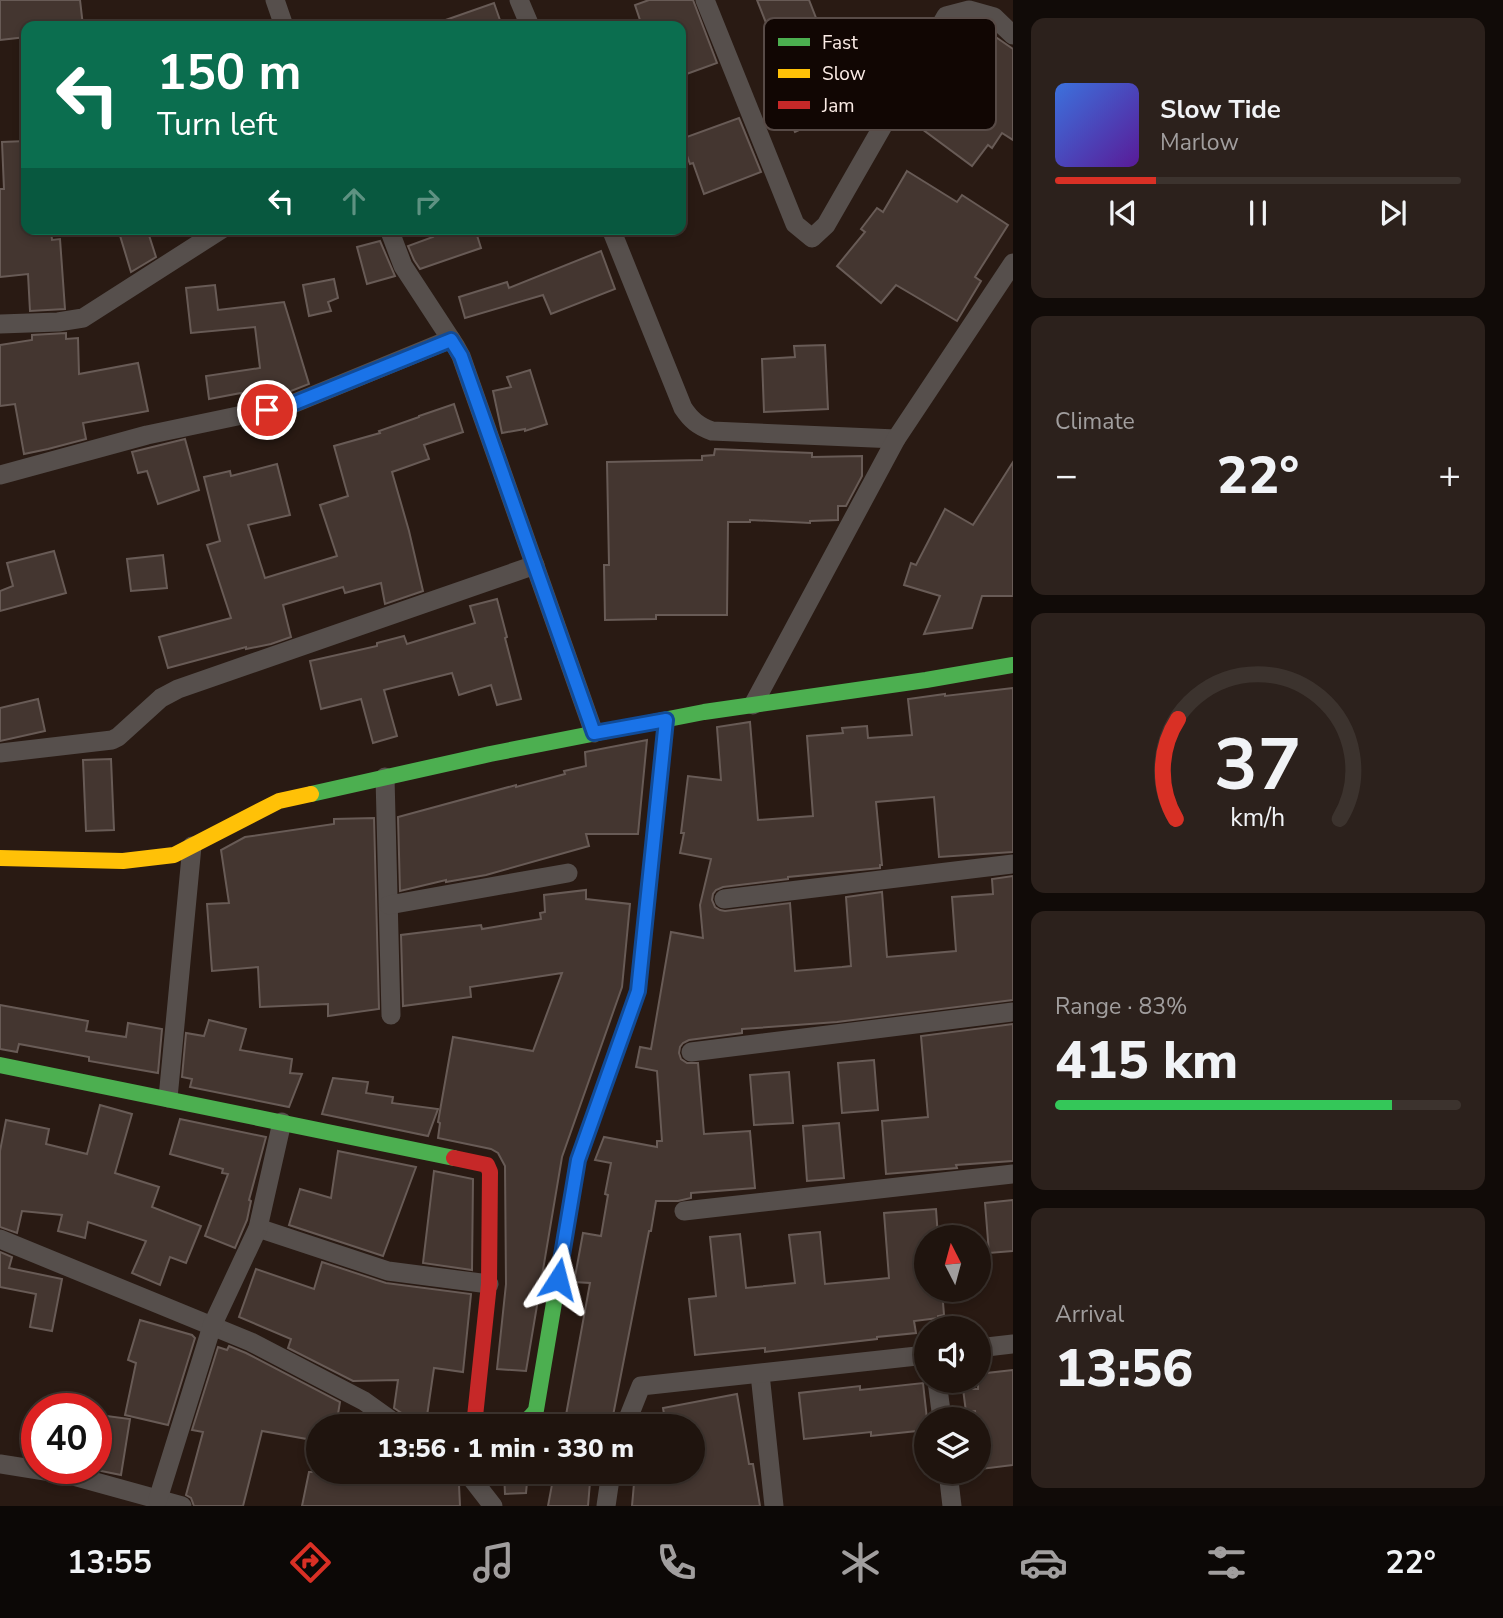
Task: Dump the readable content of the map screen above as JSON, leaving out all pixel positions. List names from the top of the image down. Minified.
{"legend":["Fast","Slow","Jam"],"north":"top","page":{"turn":["150 m","Turn left"],"song":["Slow Tide","Marlow"],"tile":["Climate",["Range · 83%","415 km"],["Arrival","13:56"]],"heat":["−","22°","+"],"limit":"40","trip":"13:56 · 1 min · 330 m","tabs":["13:55","22°"],"gauge":["37","km/h"]}}
